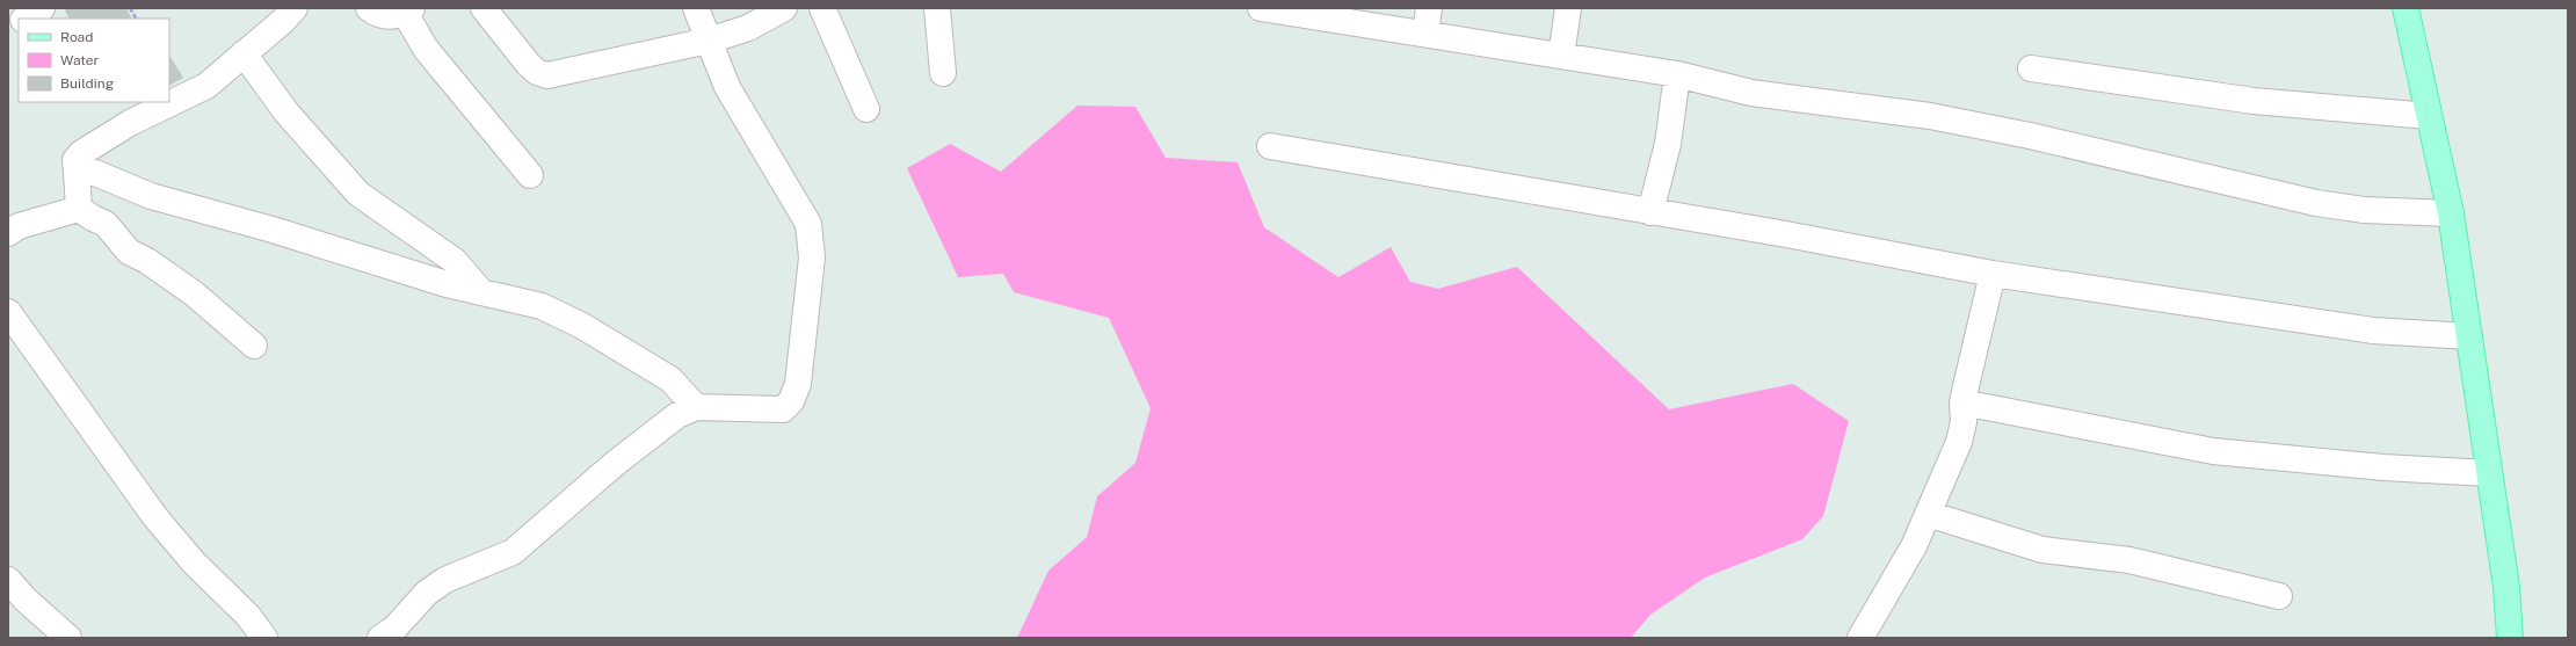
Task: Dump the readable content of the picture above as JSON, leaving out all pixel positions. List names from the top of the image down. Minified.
{"legend":["Road","Water","Building"]}
